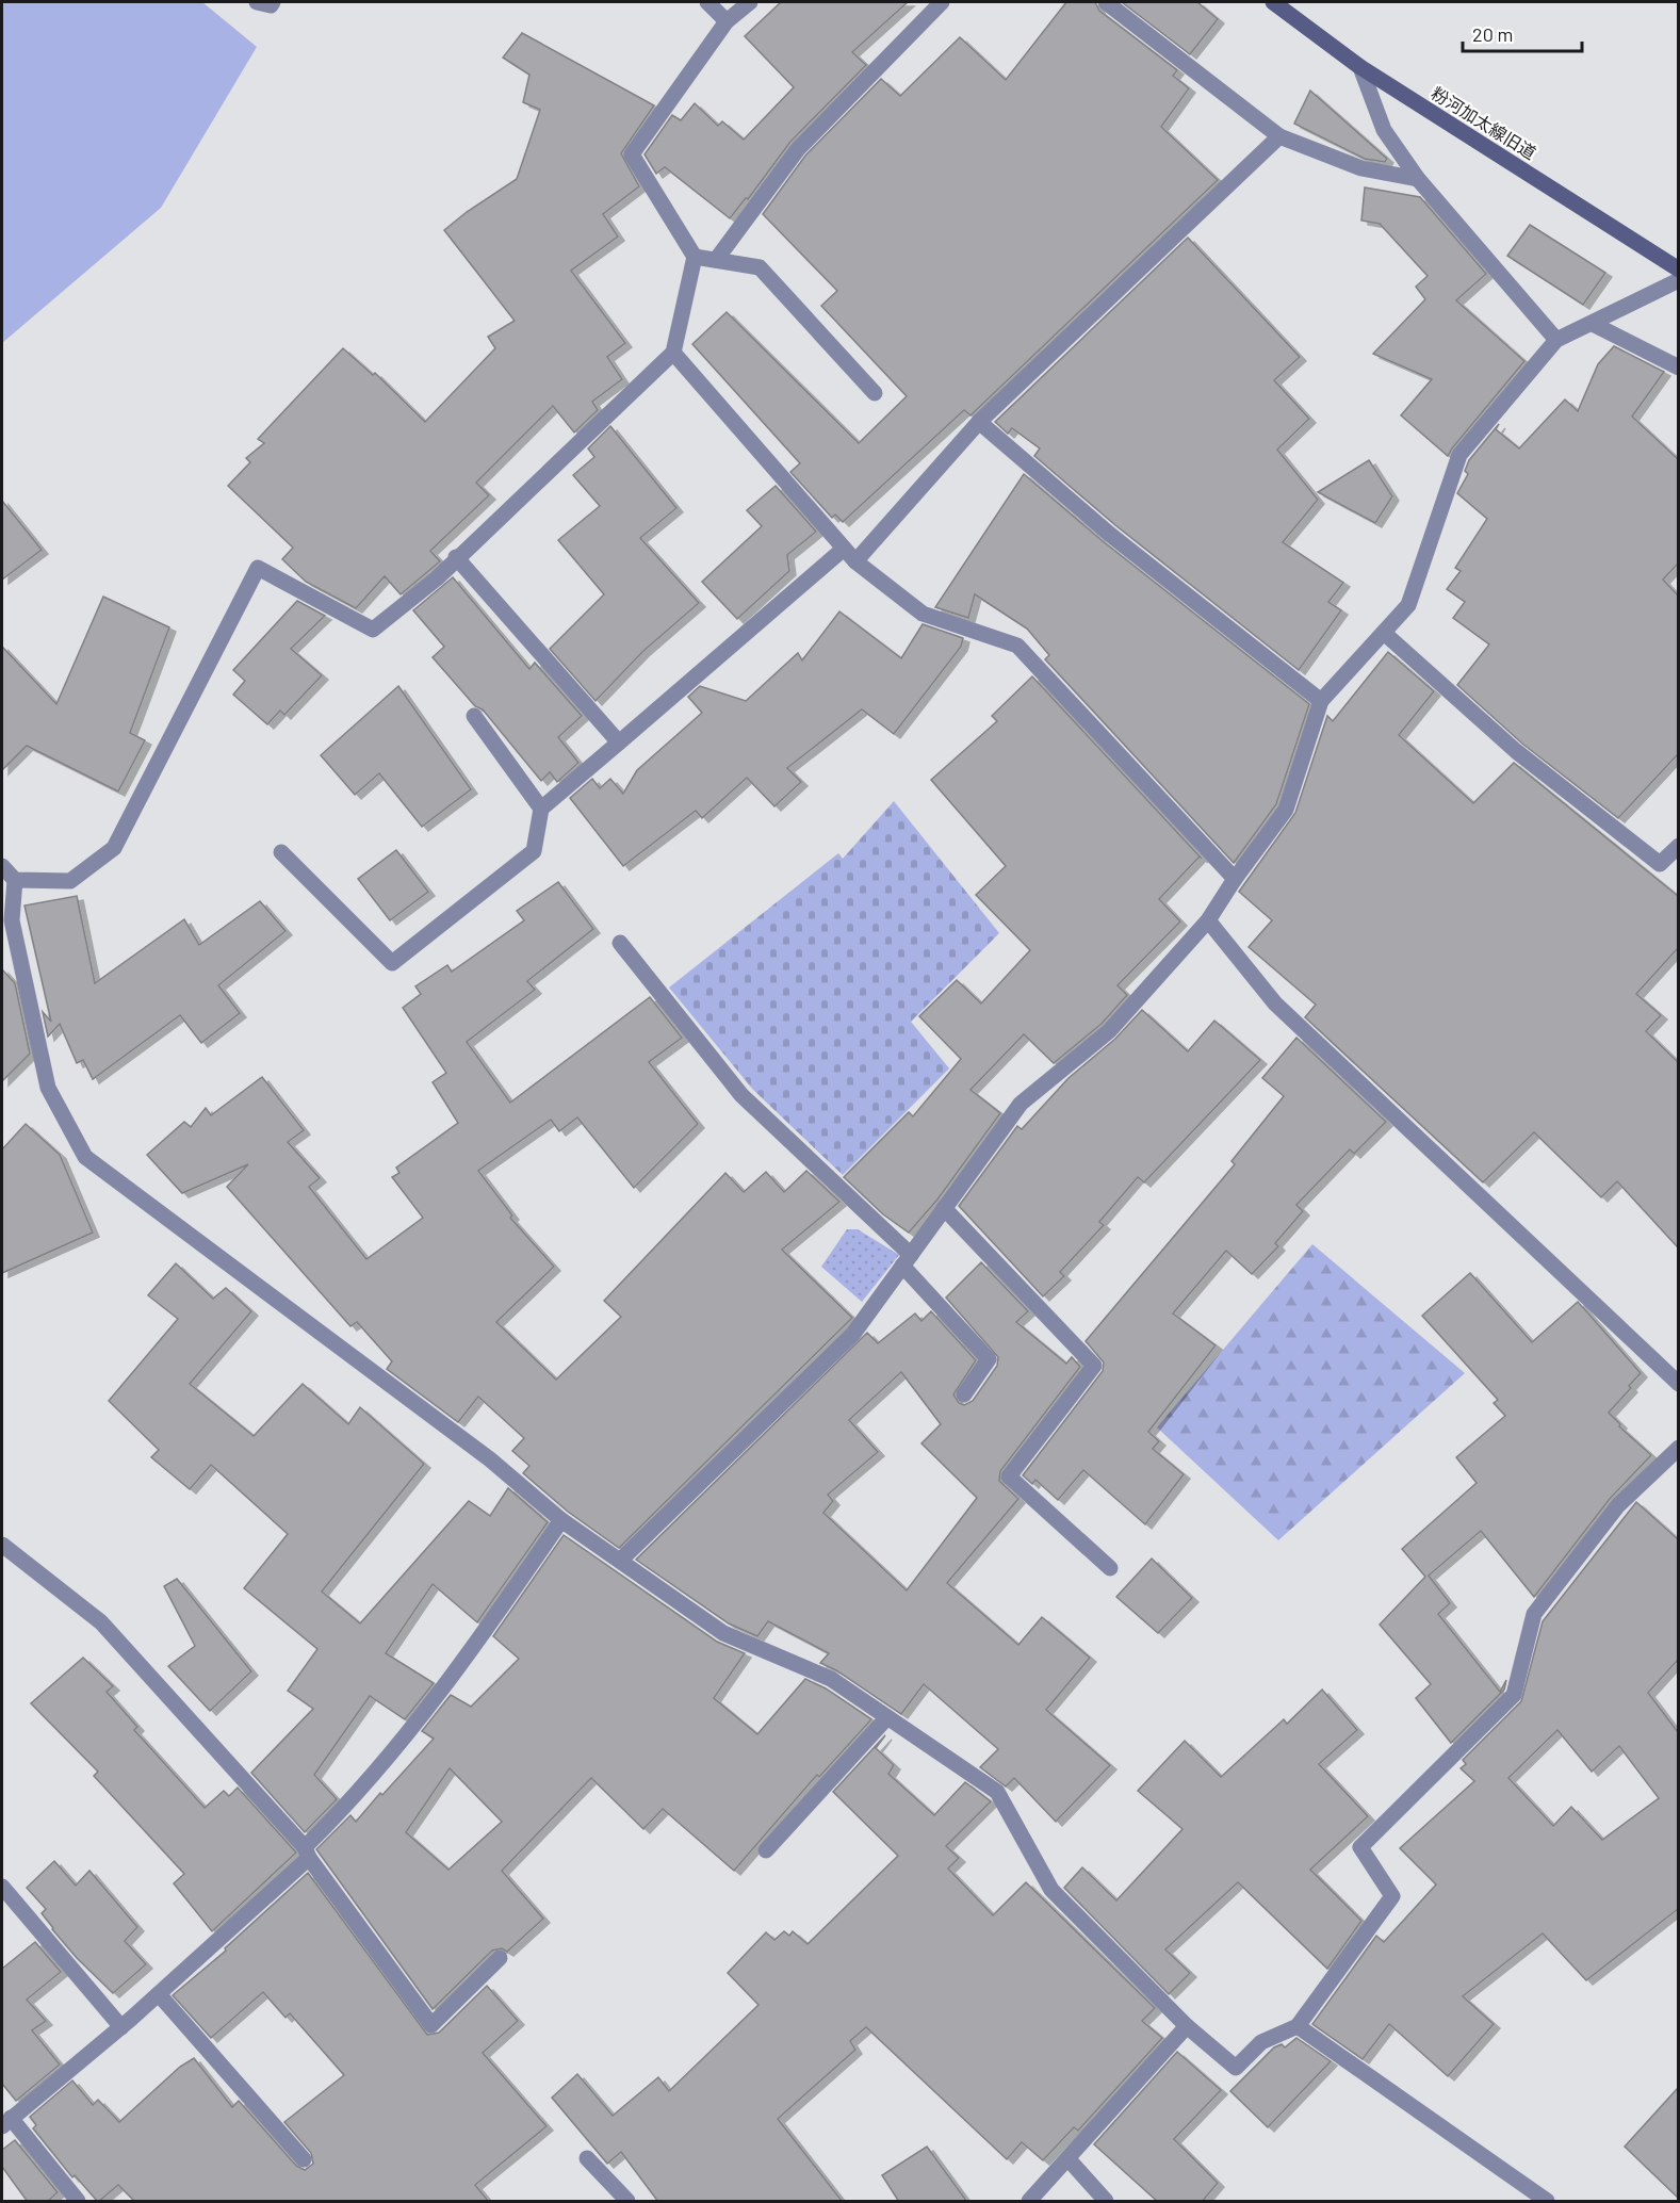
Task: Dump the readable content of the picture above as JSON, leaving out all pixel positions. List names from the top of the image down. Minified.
{"streets":{"street":["粉河加太線旧道"]},"scale_bar":"20 m"}
